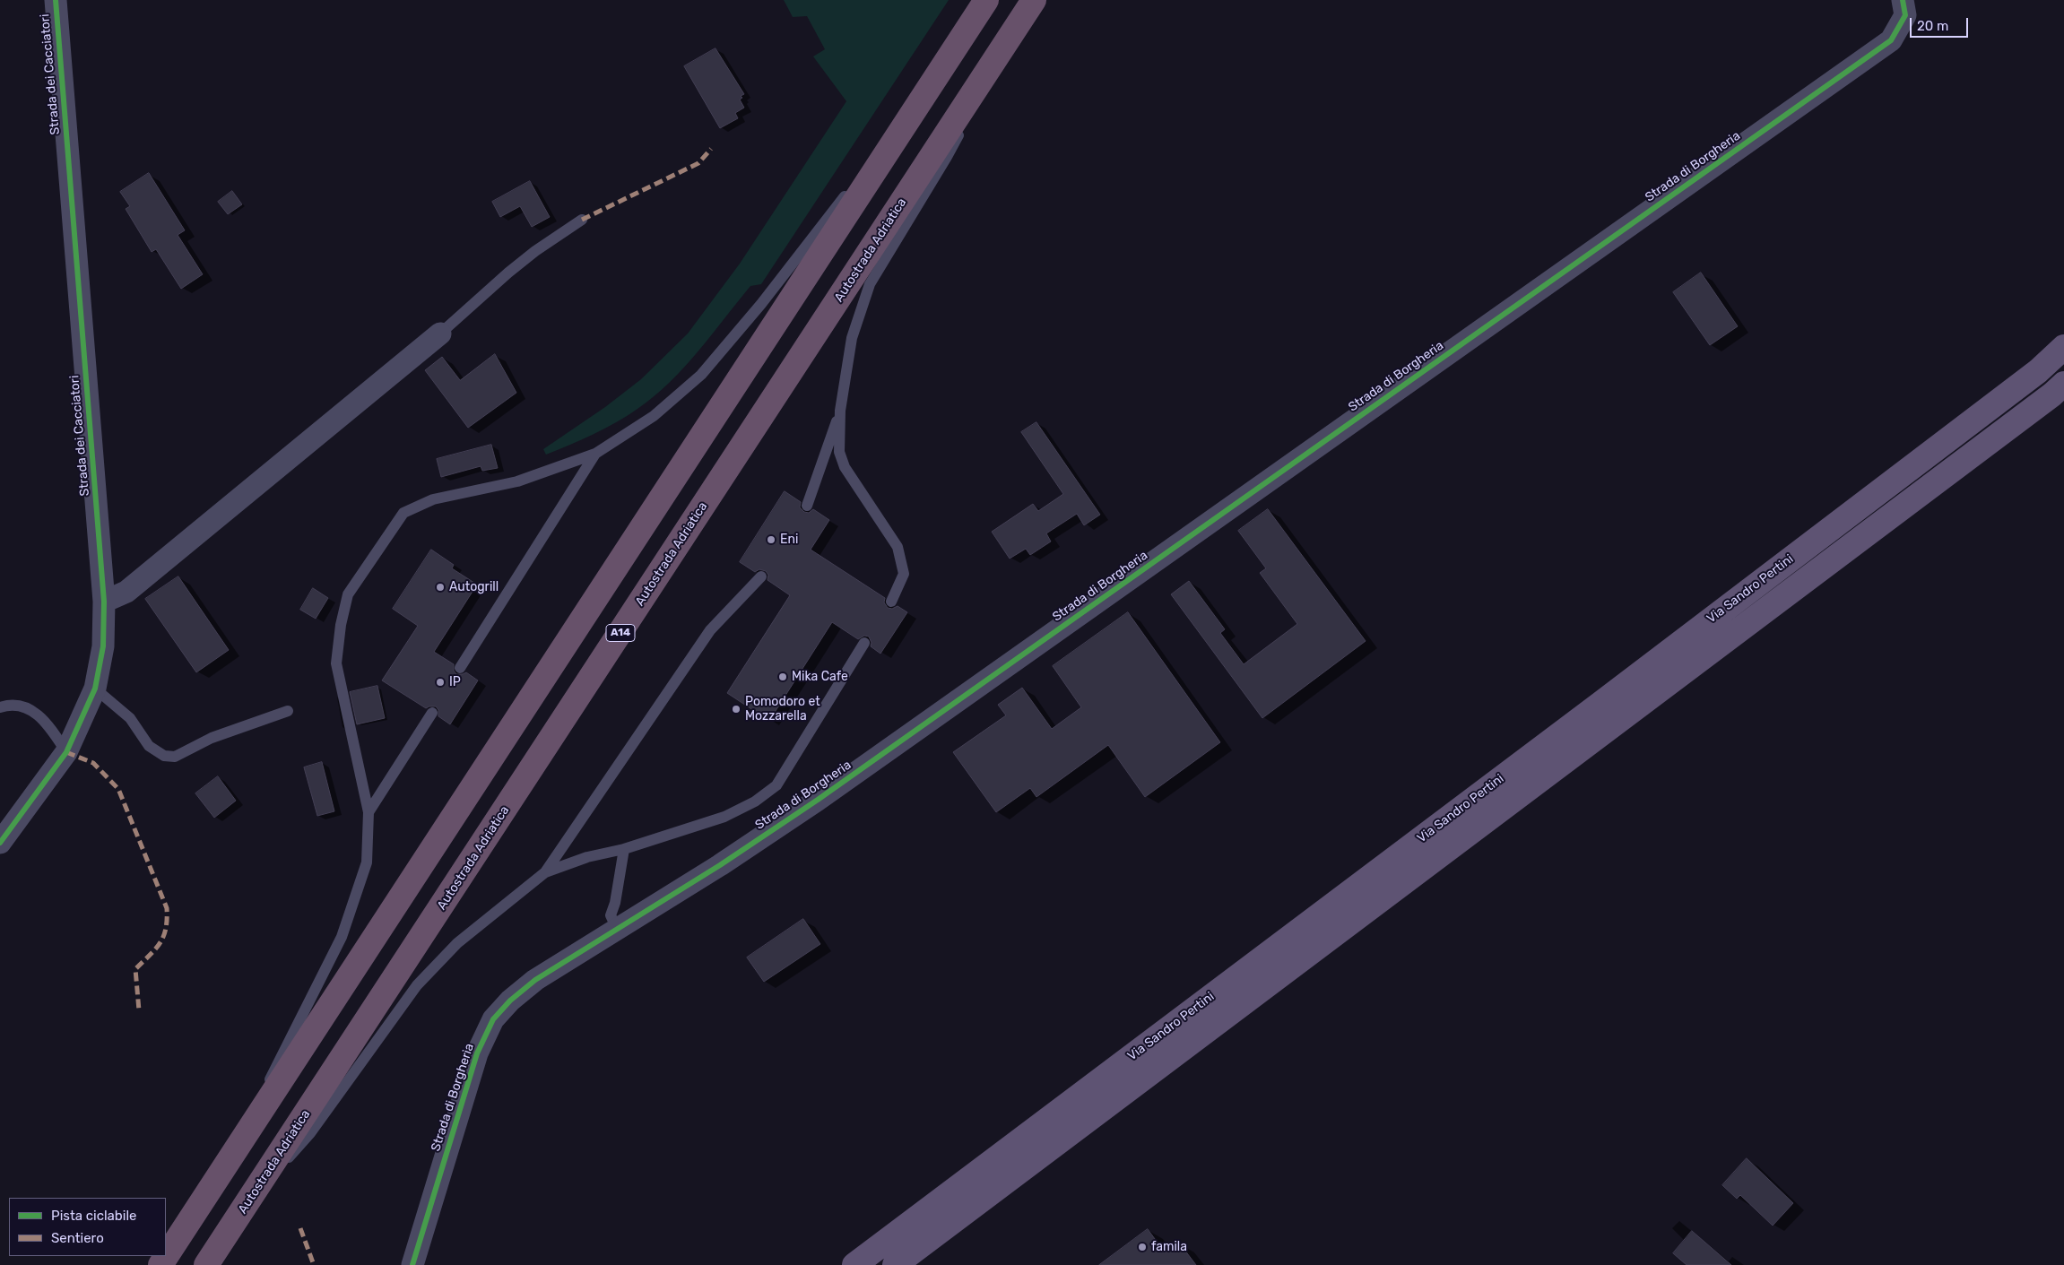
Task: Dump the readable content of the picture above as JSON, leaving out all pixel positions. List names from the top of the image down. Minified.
{"streets":{"highway":["Autostrada Adriatica","A14"],"main road":["Via Sandro Pertini"],"street":["Strada dei Cacciatori","Strada di Borgheria"]},"places":["Eni","Autogrill","Mika Cafe","IP","Pomodoro et Mozzarella","famila"],"legend":["Pista ciclabile","Sentiero"],"scale_bar":"20 m"}
